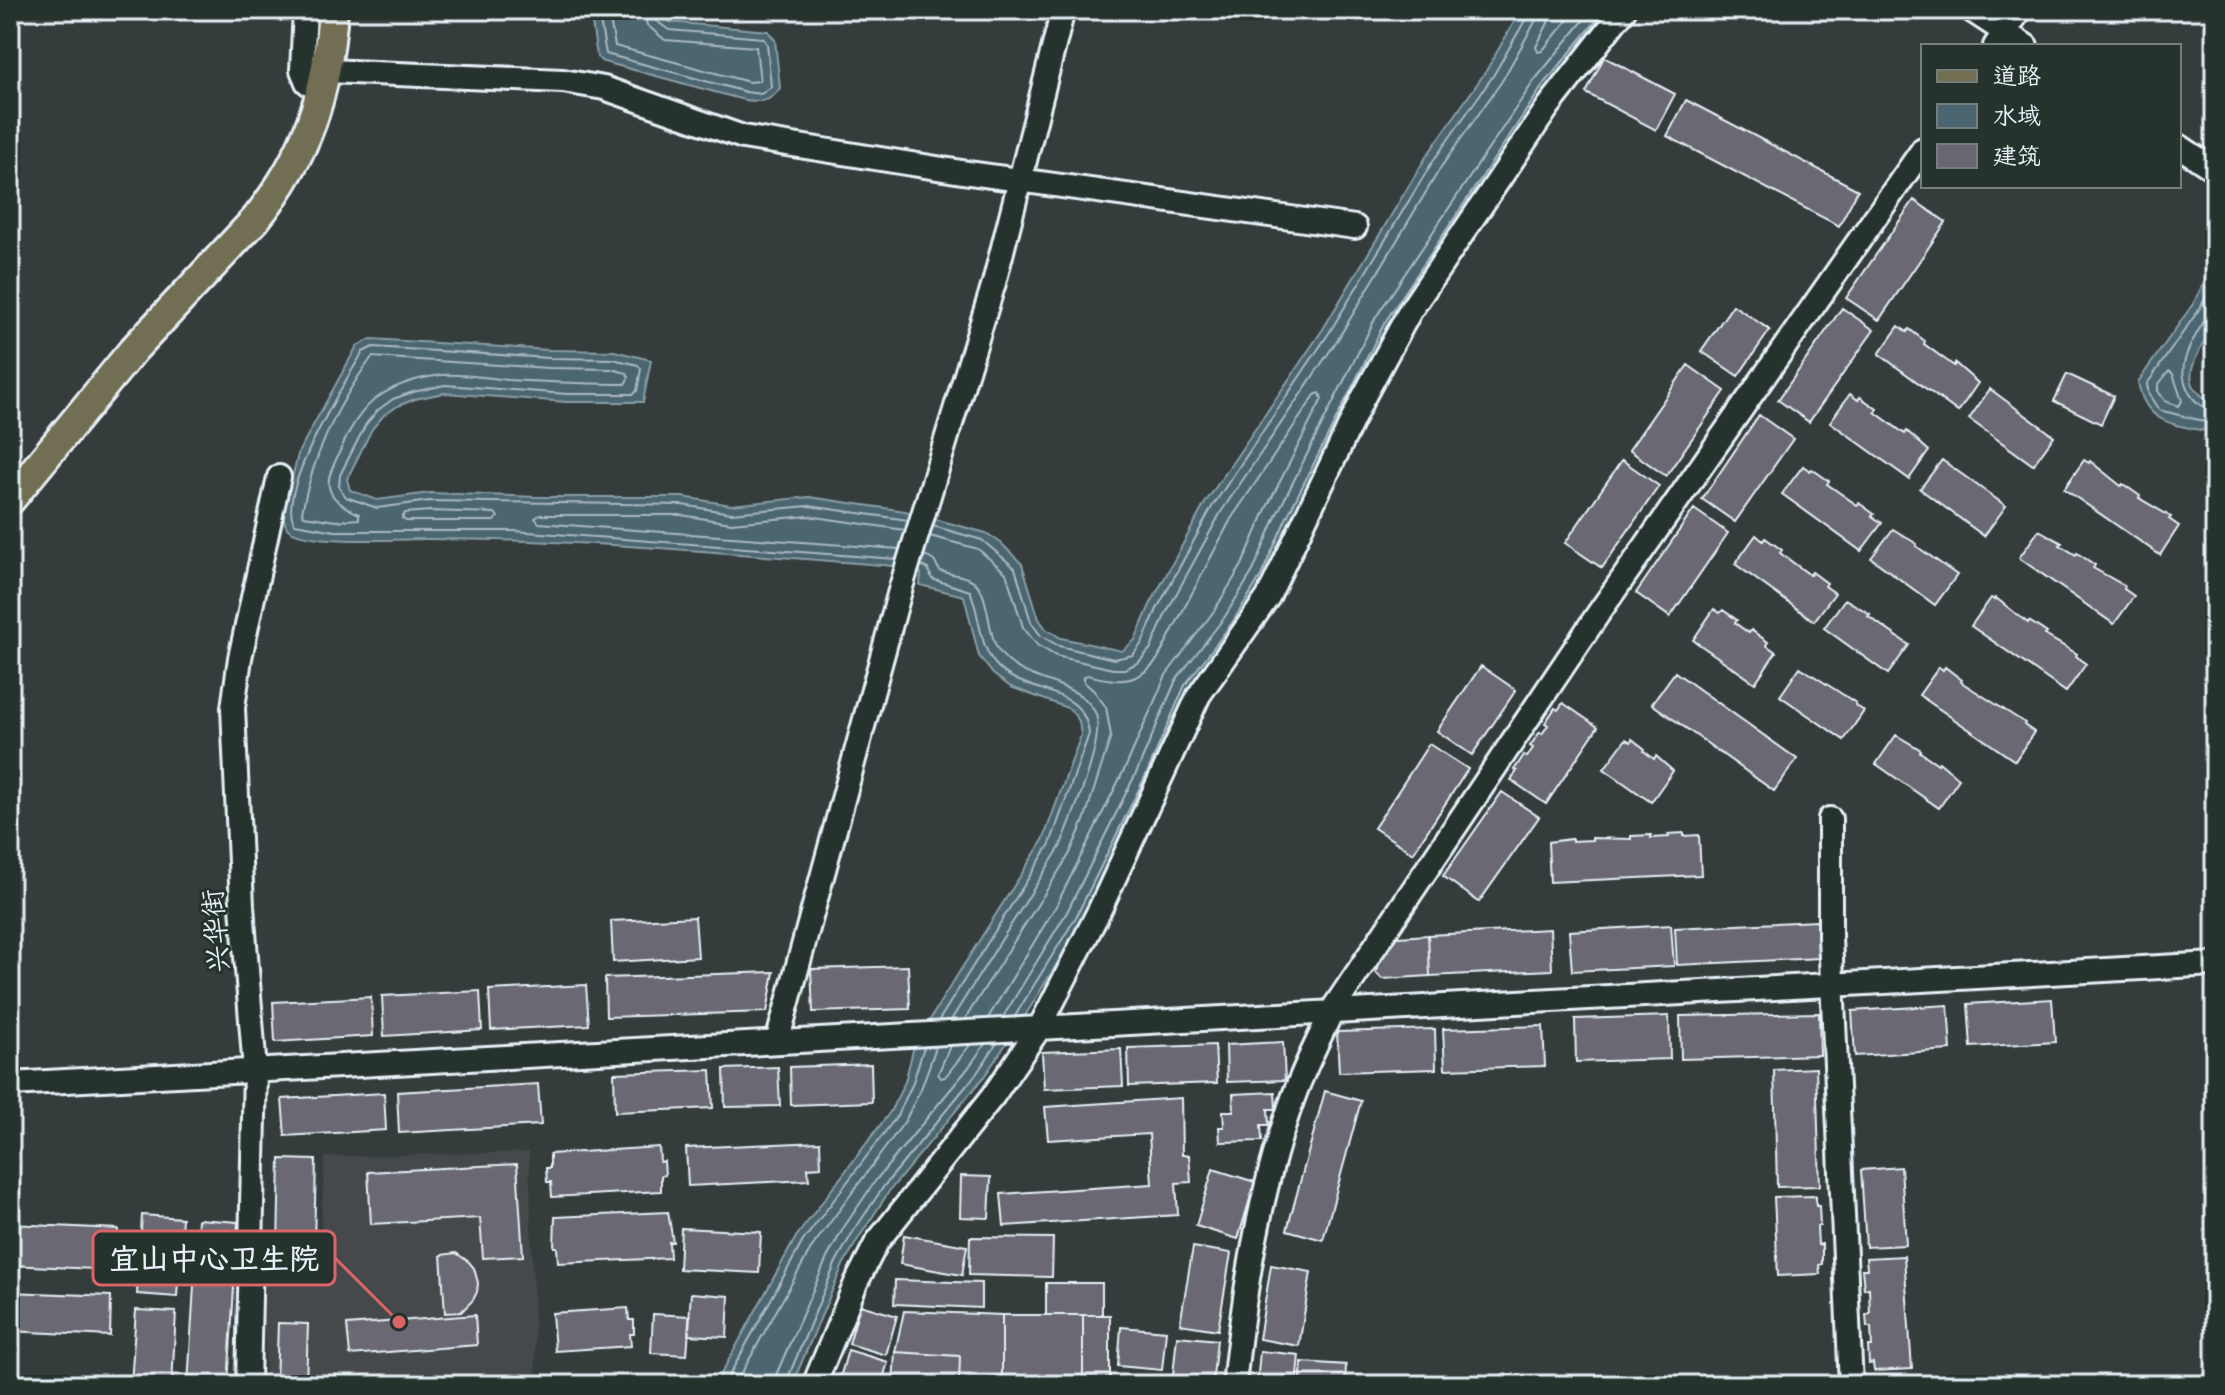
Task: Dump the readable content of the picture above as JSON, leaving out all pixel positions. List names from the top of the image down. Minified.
{"streets":{"street":["兴华街"]},"places":["宜山中心卫生院"],"legend":["道路","水域","建筑"]}
